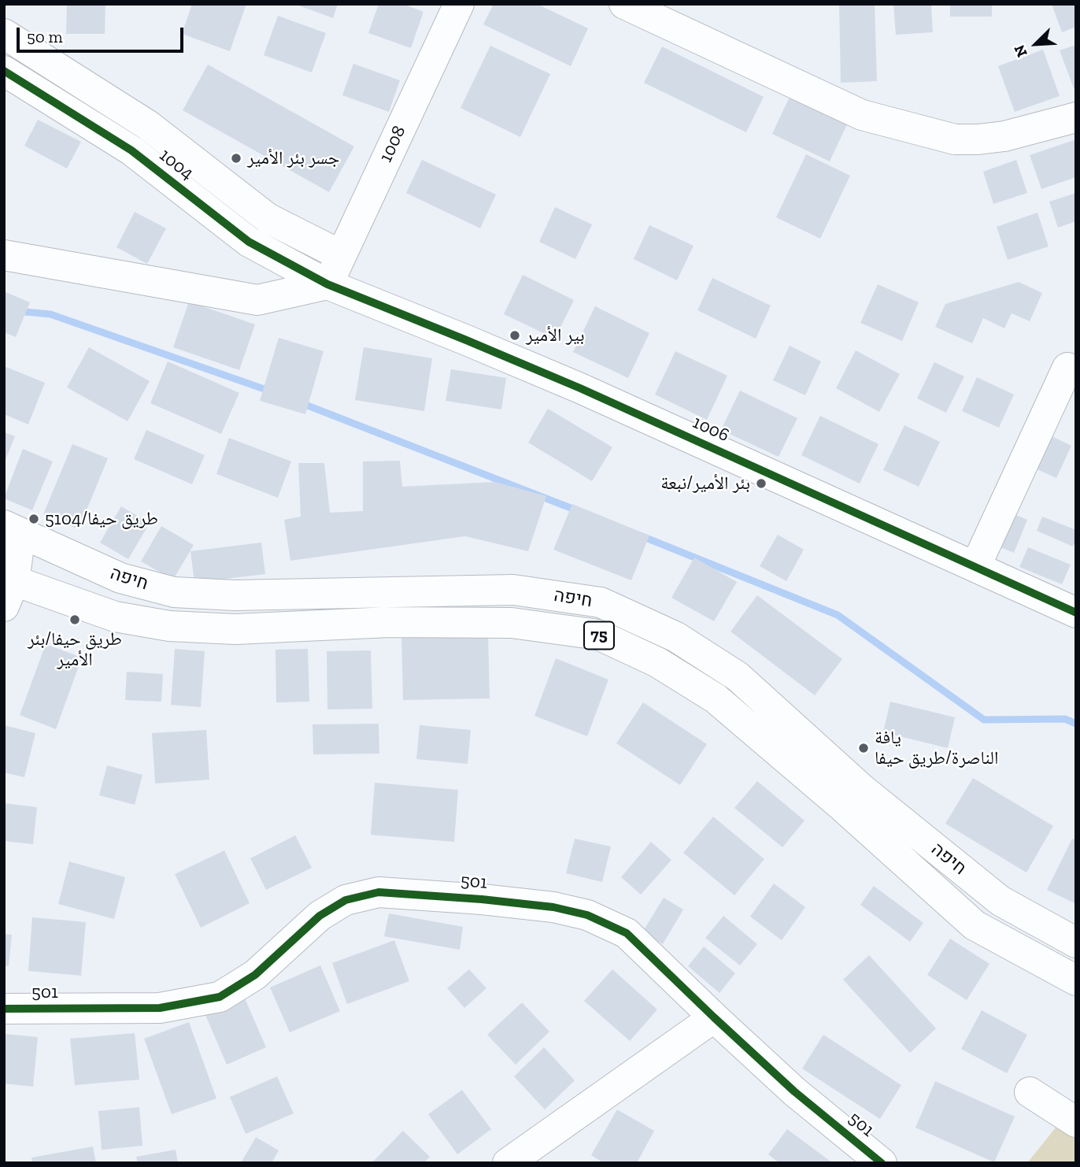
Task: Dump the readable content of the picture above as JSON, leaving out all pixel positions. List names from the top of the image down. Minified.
{"streets":{"main road":["1008","1004","1006","חיפה","75","501"]},"crossings":[["1008","1004"],["1008","1006"],["1004","1006"]],"places":["جسر بئر الأمير","بير الأمير","بئر الأمير/نبعة","طريق حيفا/5104","طريق حيفا/بئر الأمير","يافة الناصرة/طريق حيفا"],"scale_bar":"50 m","north":"bottom left"}
